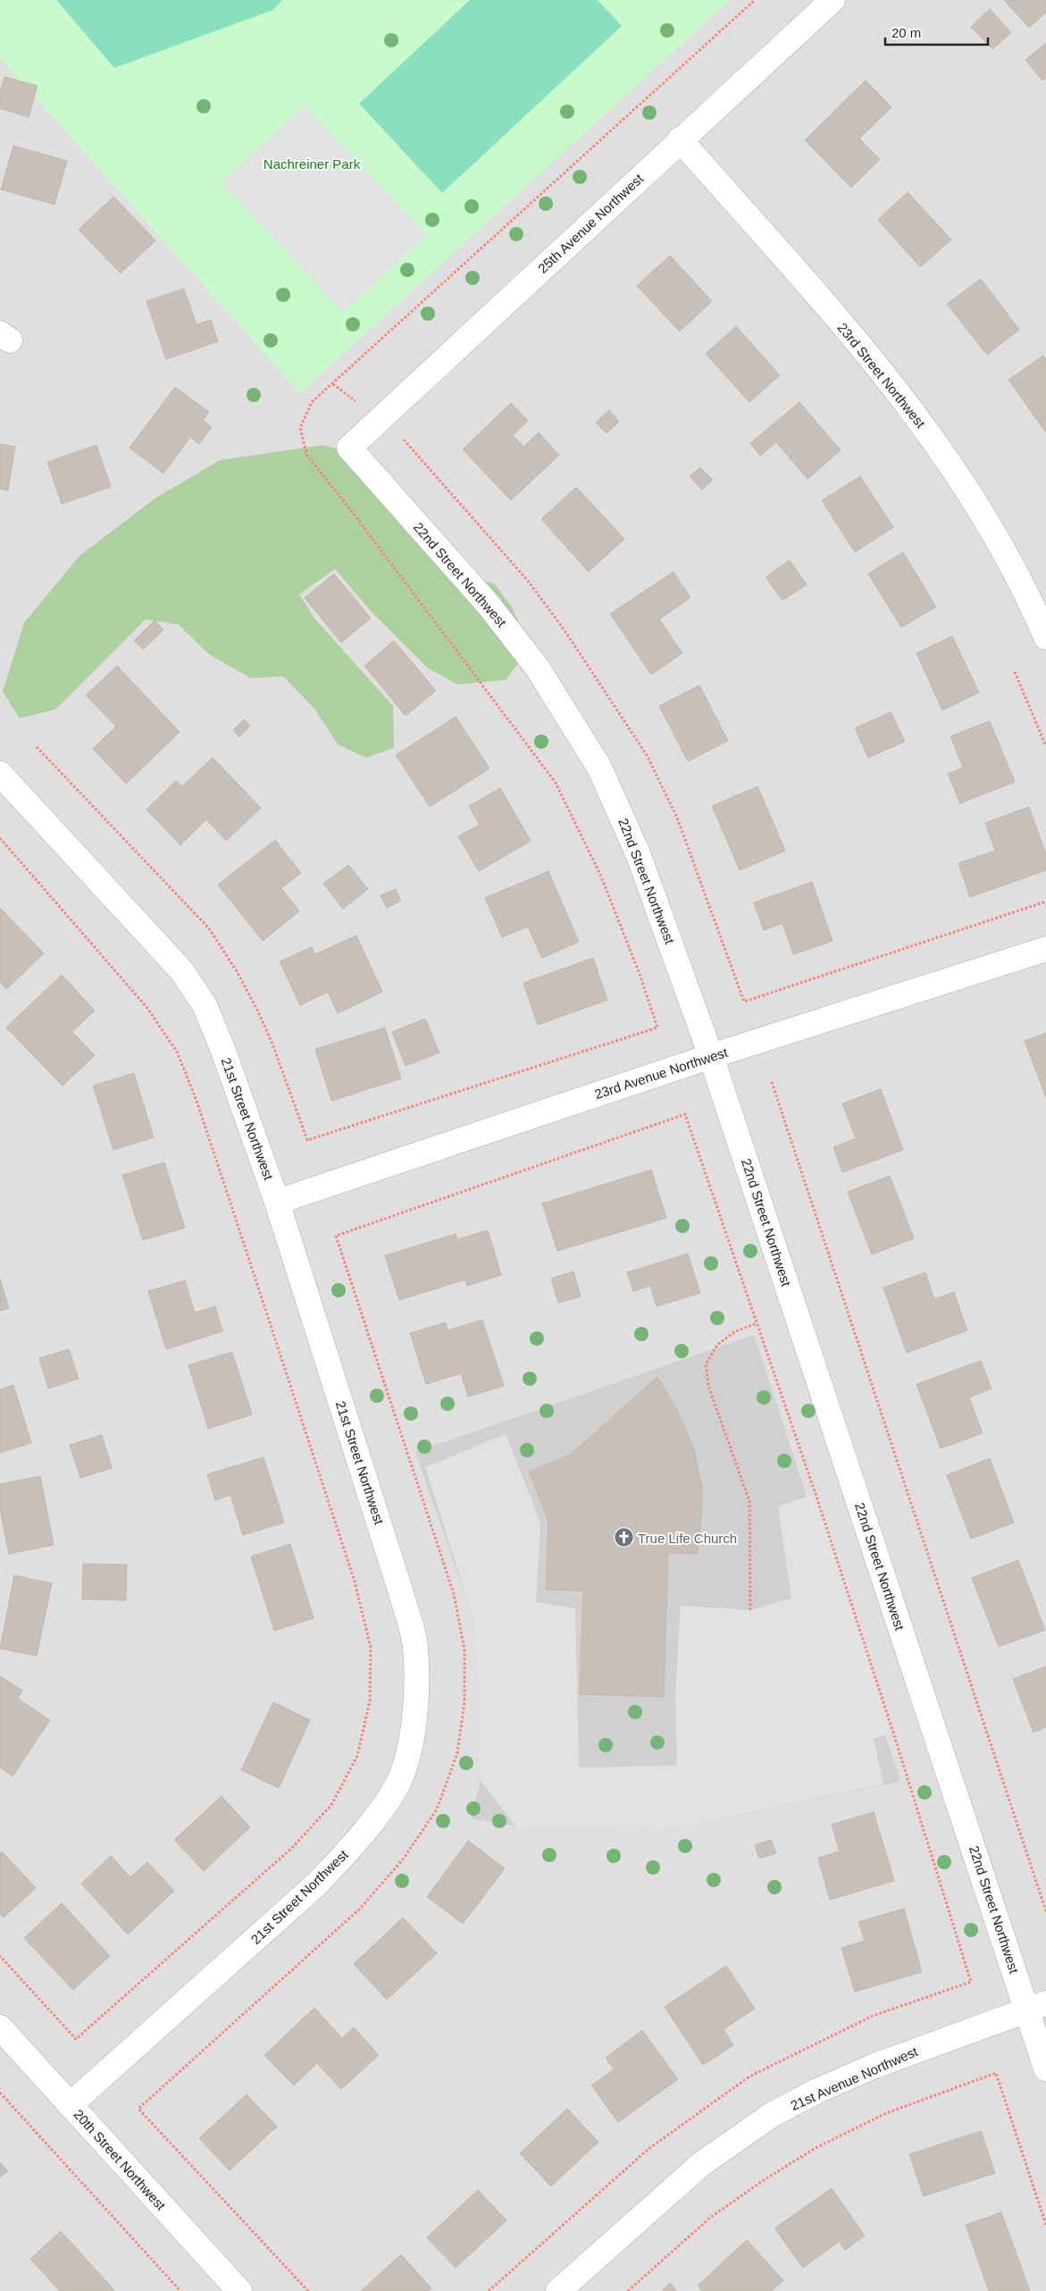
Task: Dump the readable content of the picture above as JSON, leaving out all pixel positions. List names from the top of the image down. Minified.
{"streets":{"street":["25th Avenue Northwest","23rd Street Northwest","22nd Street Northwest","23rd Avenue Northwest","21st Street Northwest","21st Avenue Northwest","20th Street Northwest"]},"crossings":[["25th Avenue Northwest","23rd Street Northwest"],["25th Avenue Northwest","22nd Street Northwest"],["22nd Street Northwest","23rd Avenue Northwest"],["22nd Street Northwest","21st Avenue Northwest"],["23rd Avenue Northwest","21st Street Northwest"],["21st Street Northwest","20th Street Northwest"]],"parks":["Nachreiner Park"],"places":{"church":["True Life Church"]},"scale_bar":"20 m"}
